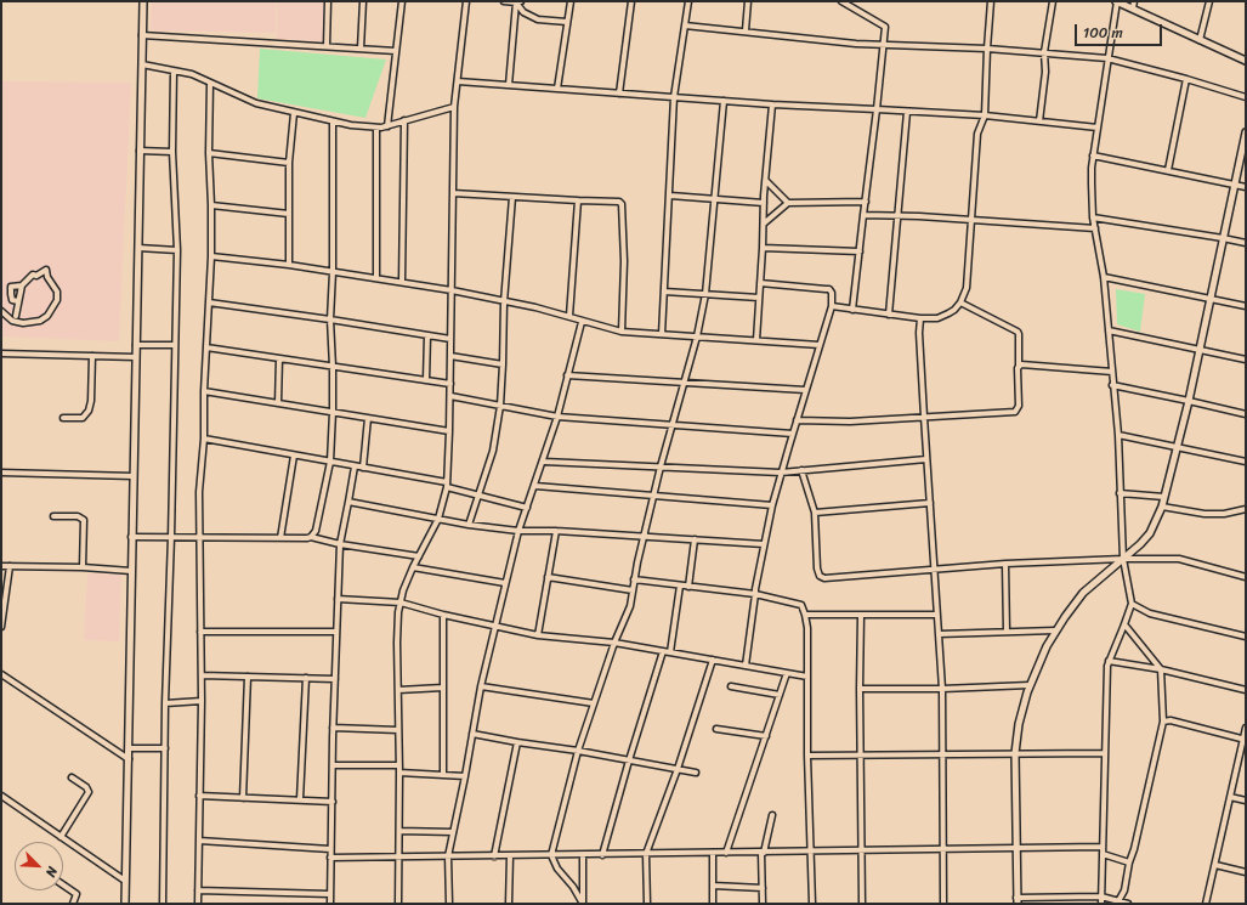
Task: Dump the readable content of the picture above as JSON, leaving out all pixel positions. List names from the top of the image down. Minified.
{"scale_bar":"100 m","north":"bottom right"}
